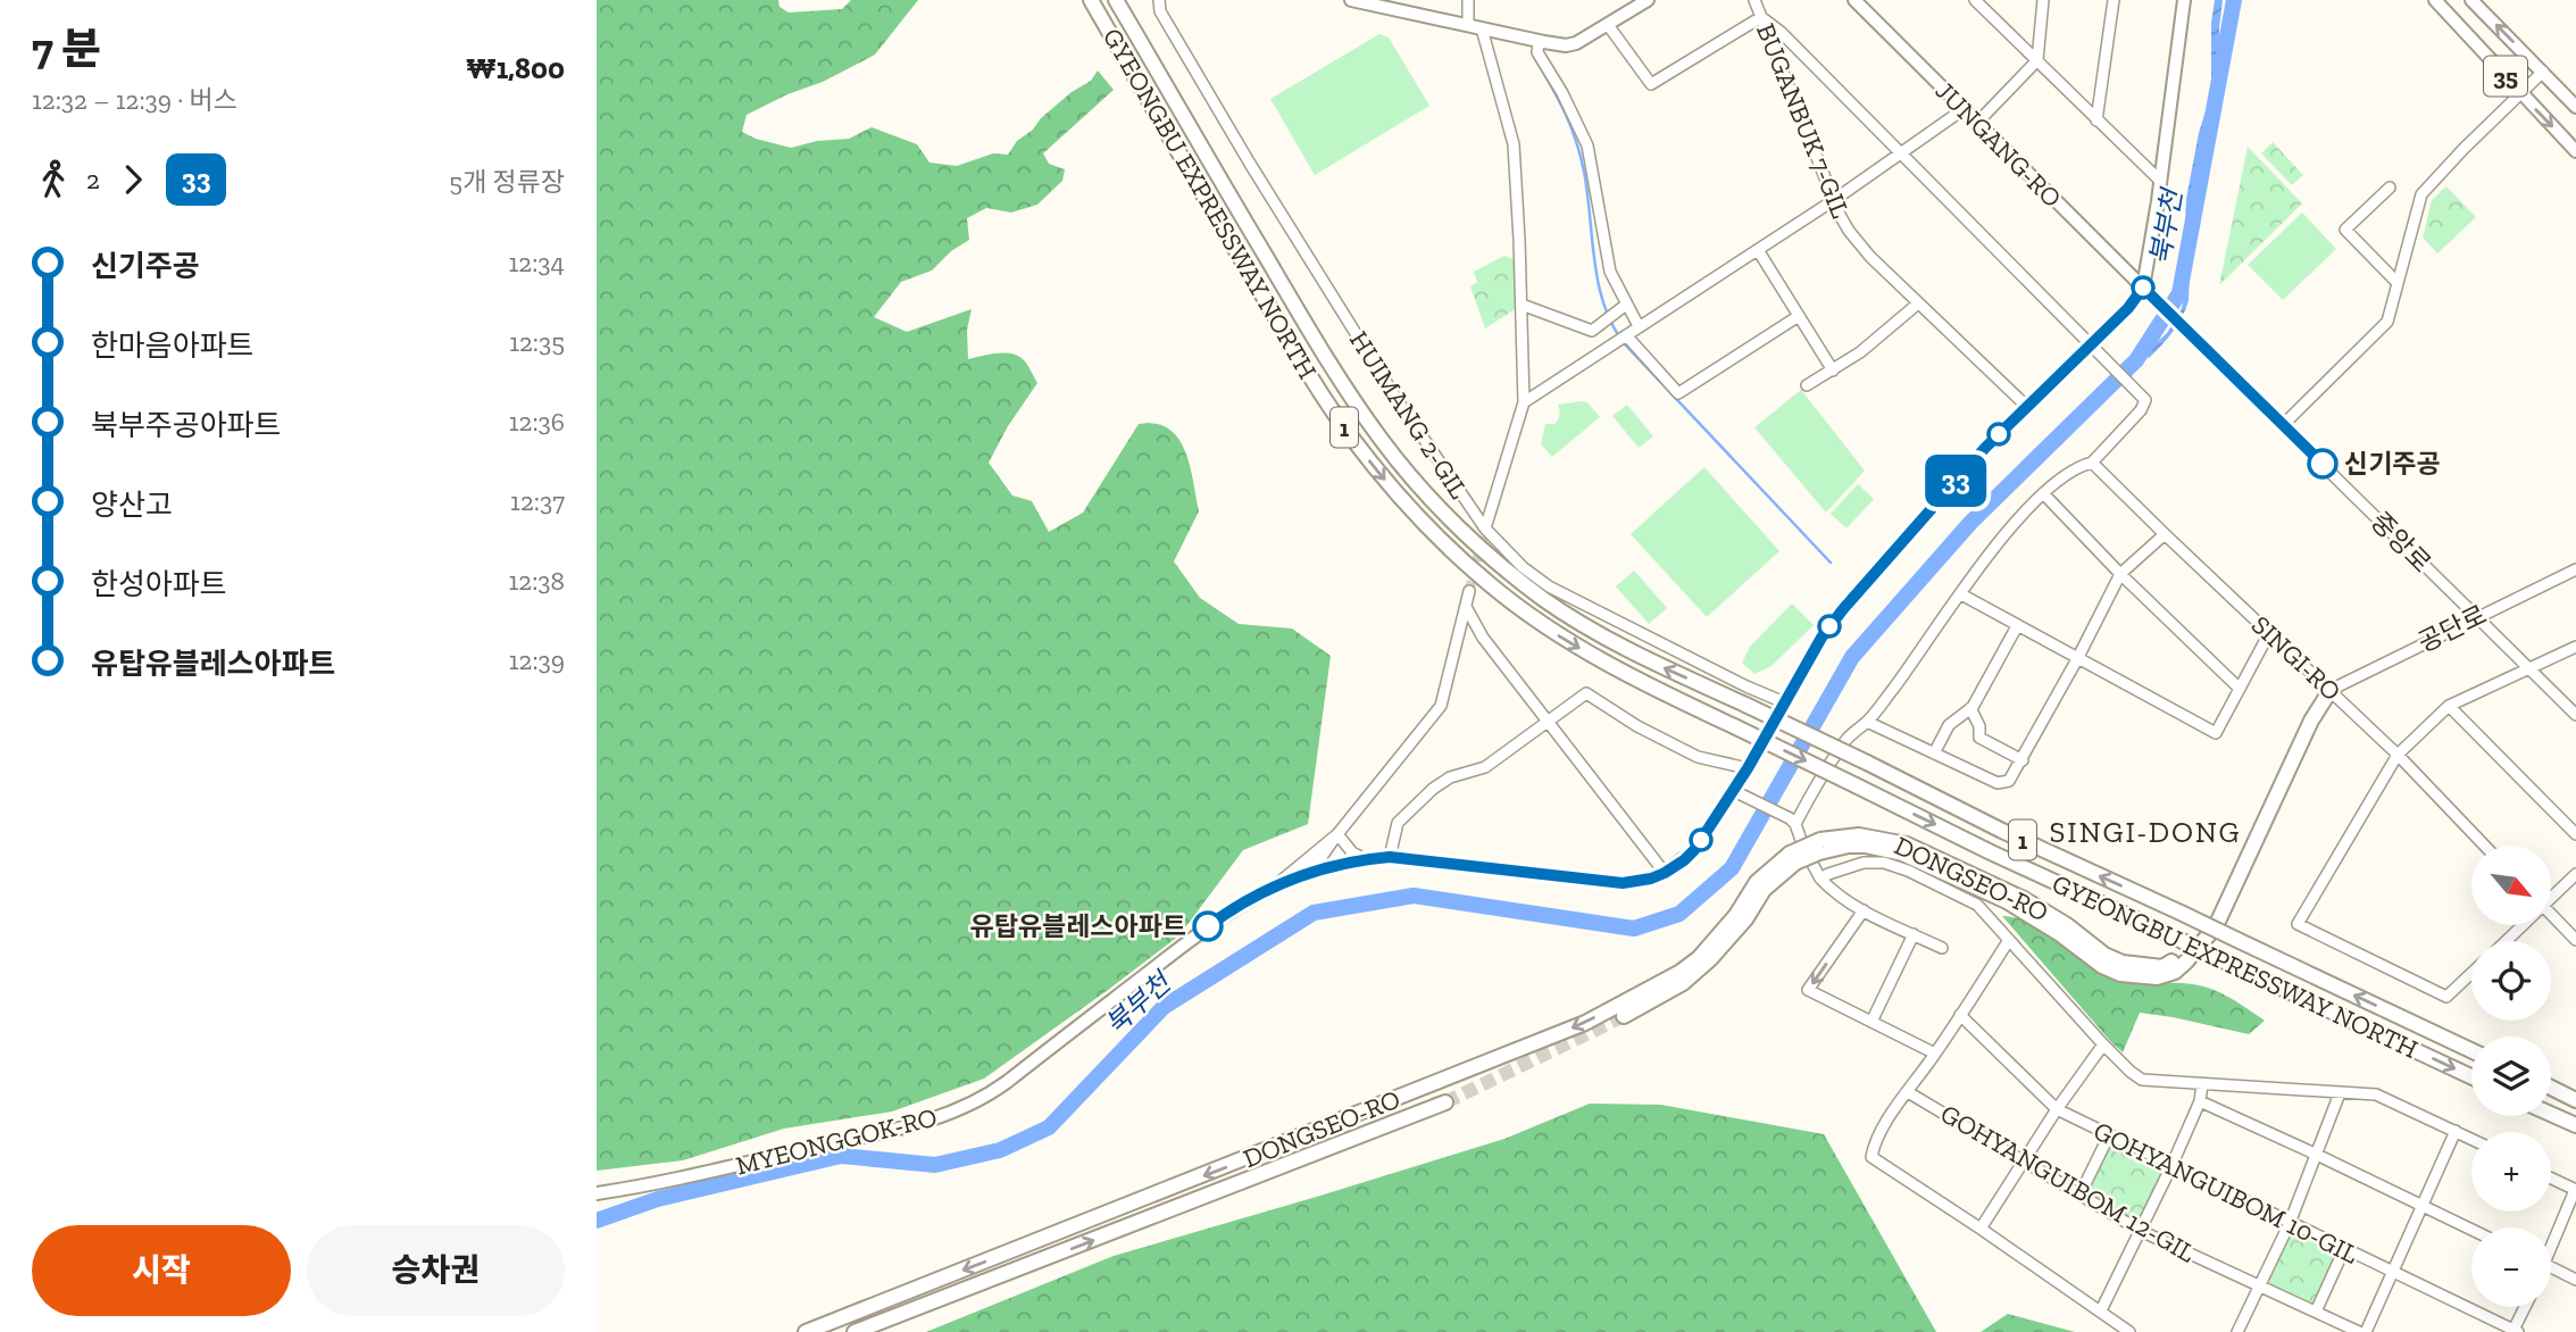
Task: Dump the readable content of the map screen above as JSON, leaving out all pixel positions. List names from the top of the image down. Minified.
{"streets":{"highway":["GYEONGBU EXPRESSWAY NORTH","1","DONGSEO-RO"],"main road":["35","JUNGANG-RO","MYEONGGOK-RO"],"street":["BUGANBUK 7-GIL","HUIMANG 2-GIL","중앙로","공단로","SINGI-RO","GOHYANGUIBOM 12-GIL","GOHYANGUIBOM 10-GIL"]},"crossings":[["BUGANBUK 7-GIL","MYEONGGOK-RO"],["JUNGANG-RO","중앙로"],["JUNGANG-RO","MYEONGGOK-RO"],["HUIMANG 2-GIL","MYEONGGOK-RO"],["중앙로","공단로"],["중앙로","MYEONGGOK-RO"],["공단로","SINGI-RO"],["공단로","DONGSEO-RO"],["SINGI-RO","DONGSEO-RO"]],"districts":["SINGI-DONG"],"water":["북부천"],"places":["신기주공","유탑유블레스아파트"],"lines":["bus line 33"],"north":"bottom right","page":{"heading":["7 분","12:32 – 12:39 · 버스","₩1,800"],"on_map":"33","legs":["2","33","5개 정류장"],"list":[{"name":"신기주공","value":"12:34"},{"name":"한마음아파트","value":"12:35"},{"name":"북부주공아파트","value":"12:36"},{"name":"양산고","value":"12:37"},{"name":"한성아파트","value":"12:38"},{"name":"유탑유블레스아파트","value":"12:39"}],"map_buttons":["+","−"],"buttons":["시작","승차권"]}}
